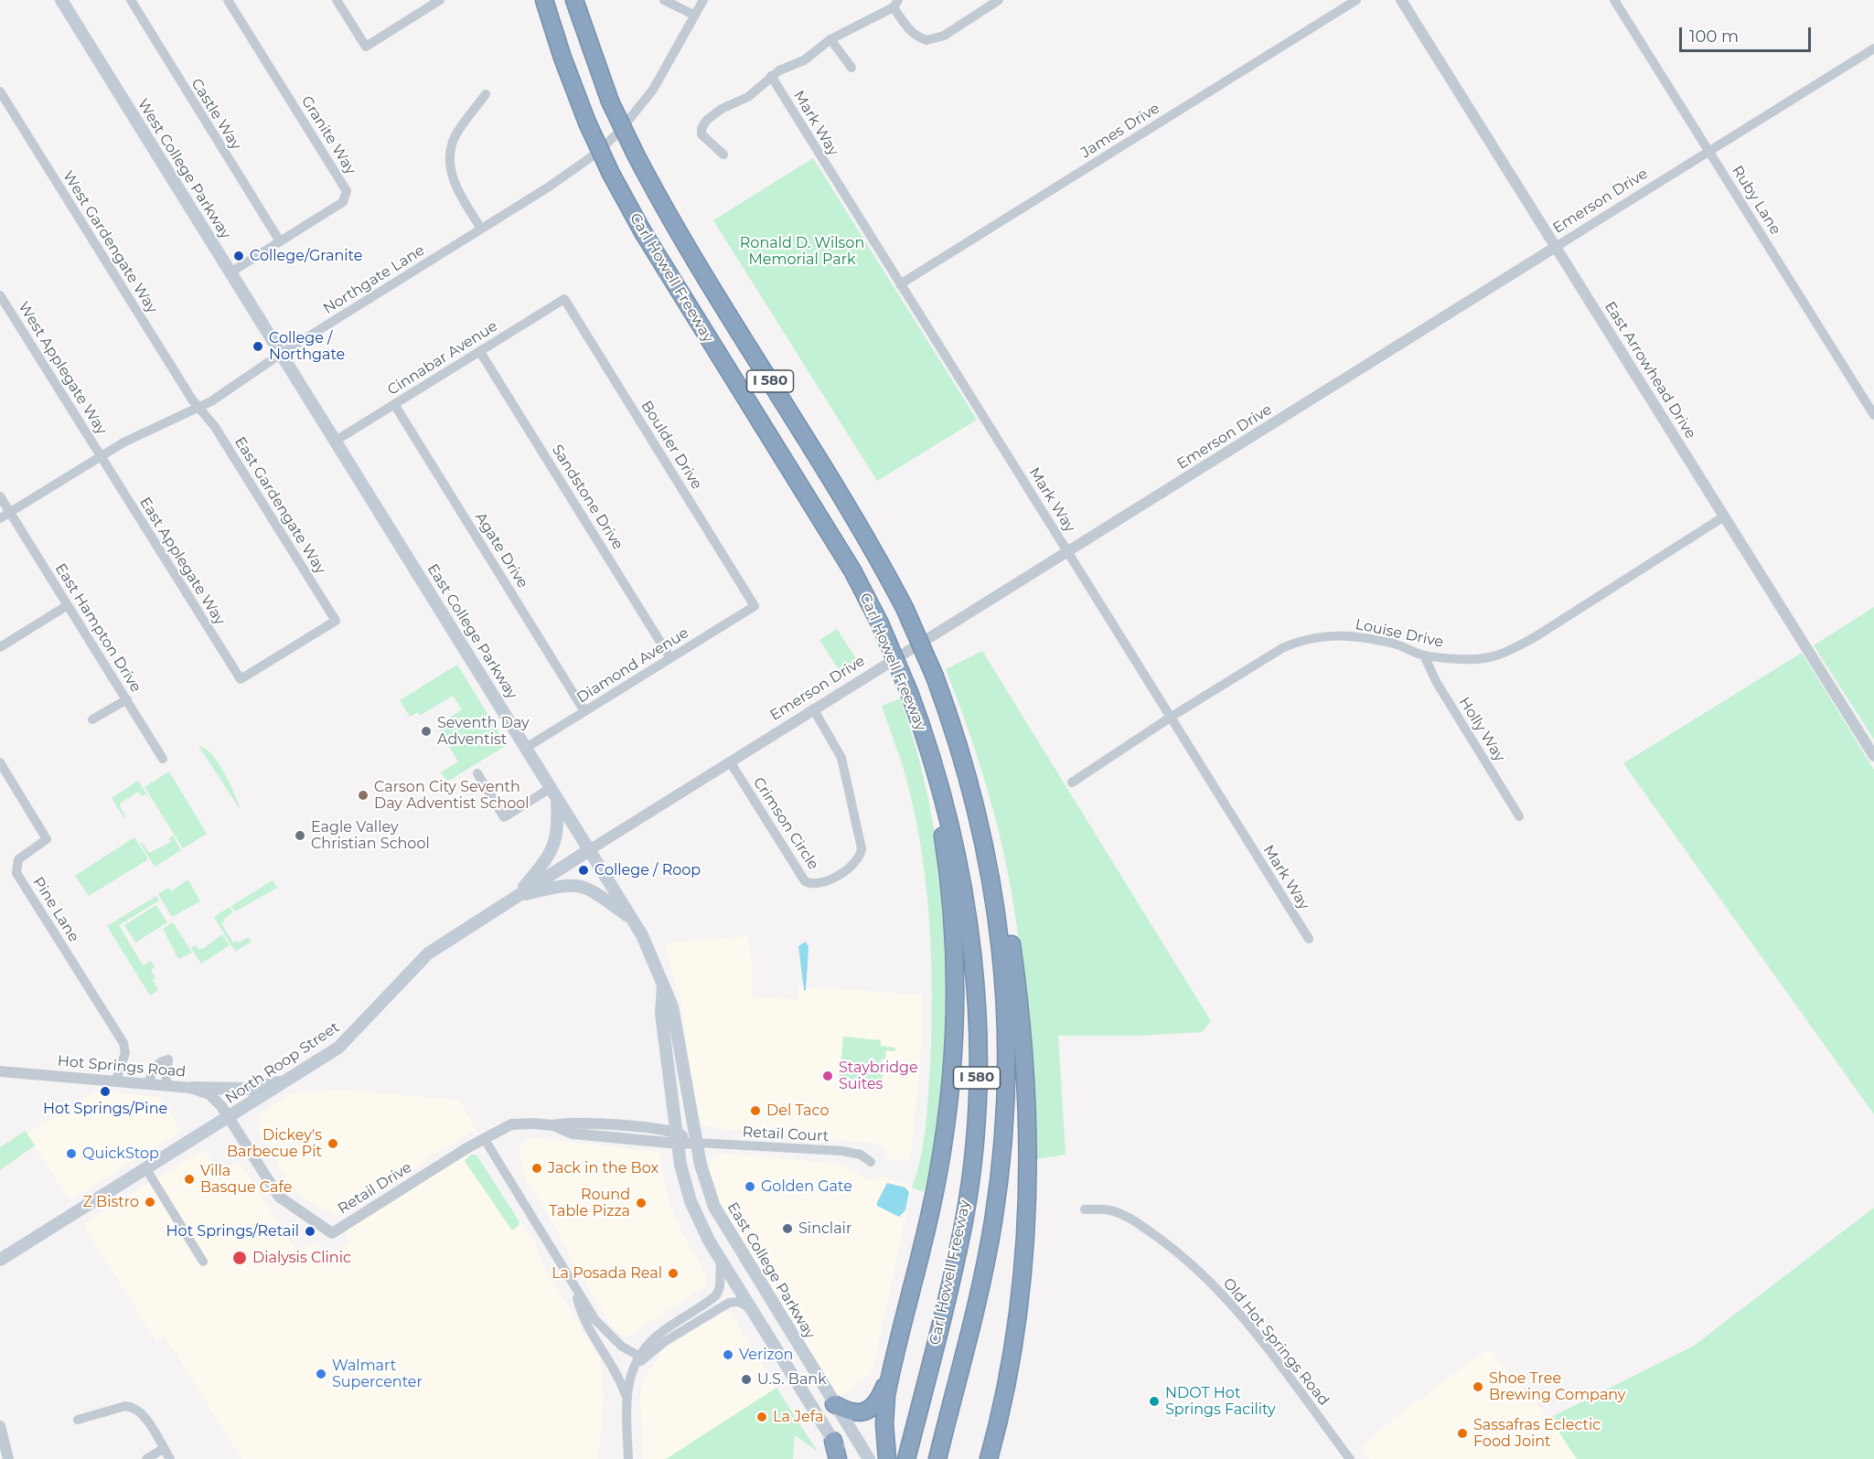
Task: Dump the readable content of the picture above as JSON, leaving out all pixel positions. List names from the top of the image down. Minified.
{"streets":{"highway":["Carl Howell Freeway","I 580"],"main road":["West College Parkway","East College Parkway","North Roop Street"],"street":["Castle Way","Mark Way","James Drive","Granite Way","Ruby Lane","Emerson Drive","West Gardengate Way","Northgate Lane","Cinnabar Avenue","West Applegate Way","East Arrowhead Drive","Boulder Drive","Sandstone Drive","East Gardengate Way","Agate Drive","East Applegate Way","East Hampton Drive","Louise Drive","Diamond Avenue","Holly Way","Crimson Circle","Pine Lane","Hot Springs Road","Retail Court","Retail Drive","Old Hot Springs Road"]},"crossings":[["Castle Way","Granite Way"],["Mark Way","James Drive"],["Mark Way","Emerson Drive"],["Mark Way","Louise Drive"],["Granite Way","West College Parkway"],["West College Parkway","Northgate Lane"],["West College Parkway","East College Parkway"],["Ruby Lane","Emerson Drive"],["Emerson Drive","East Arrowhead Drive"],["Emerson Drive","East College Parkway"],["Emerson Drive","Crimson Circle"],["Emerson Drive","North Roop Street"],["West Gardengate Way","Northgate Lane"],["West Gardengate Way","East Gardengate Way"],["Northgate Lane","West Applegate Way"],["Northgate Lane","East Gardengate Way"],["Northgate Lane","East Applegate Way"],["Northgate Lane","East Hampton Drive"],["Northgate Lane","East College Parkway"],["Cinnabar Avenue","Boulder Drive"],["Cinnabar Avenue","Sandstone Drive"],["Cinnabar Avenue","Agate Drive"],["Cinnabar Avenue","East College Parkway"],["West Applegate Way","East Applegate Way"],["East Arrowhead Drive","Louise Drive"],["Boulder Drive","Diamond Avenue"],["Sandstone Drive","Diamond Avenue"],["East Gardengate Way","East Applegate Way"],["Agate Drive","Diamond Avenue"],["East College Parkway","Diamond Avenue"],["East College Parkway","North Roop Street"],["East College Parkway","Retail Court"],["East College Parkway","Retail Drive"],["Louise Drive","Holly Way"],["Pine Lane","Hot Springs Road"],["North Roop Street","Hot Springs Road"],["North Roop Street","Retail Drive"],["Hot Springs Road","Retail Drive"],["Retail Court","Retail Drive"]],"parks":["Ronald D. Wilson Memorial Park"],"places":["College/Granite","College / Northgate","Seventh Day Adventist","Carson City Seventh Day Adventist School","Eagle Valley Christian School","College / Roop","Staybridge Suites","Hot Springs/Pine","Del Taco","Dickey's Barbecue Pit","QuickStop","Jack in the Box","Villa Basque Cafe","Golden Gate","Z Bistro","Round Table Pizza","Sinclair","Hot Springs/Retail","Dialysis Clinic","La Posada Real","Verizon","Walmart Supercenter","U.S. Bank","Shoe Tree Brewing Company","NDOT Hot Springs Facility","La Jefa","Sassafras Eclectic Food Joint"],"scale_bar":"100 m"}
